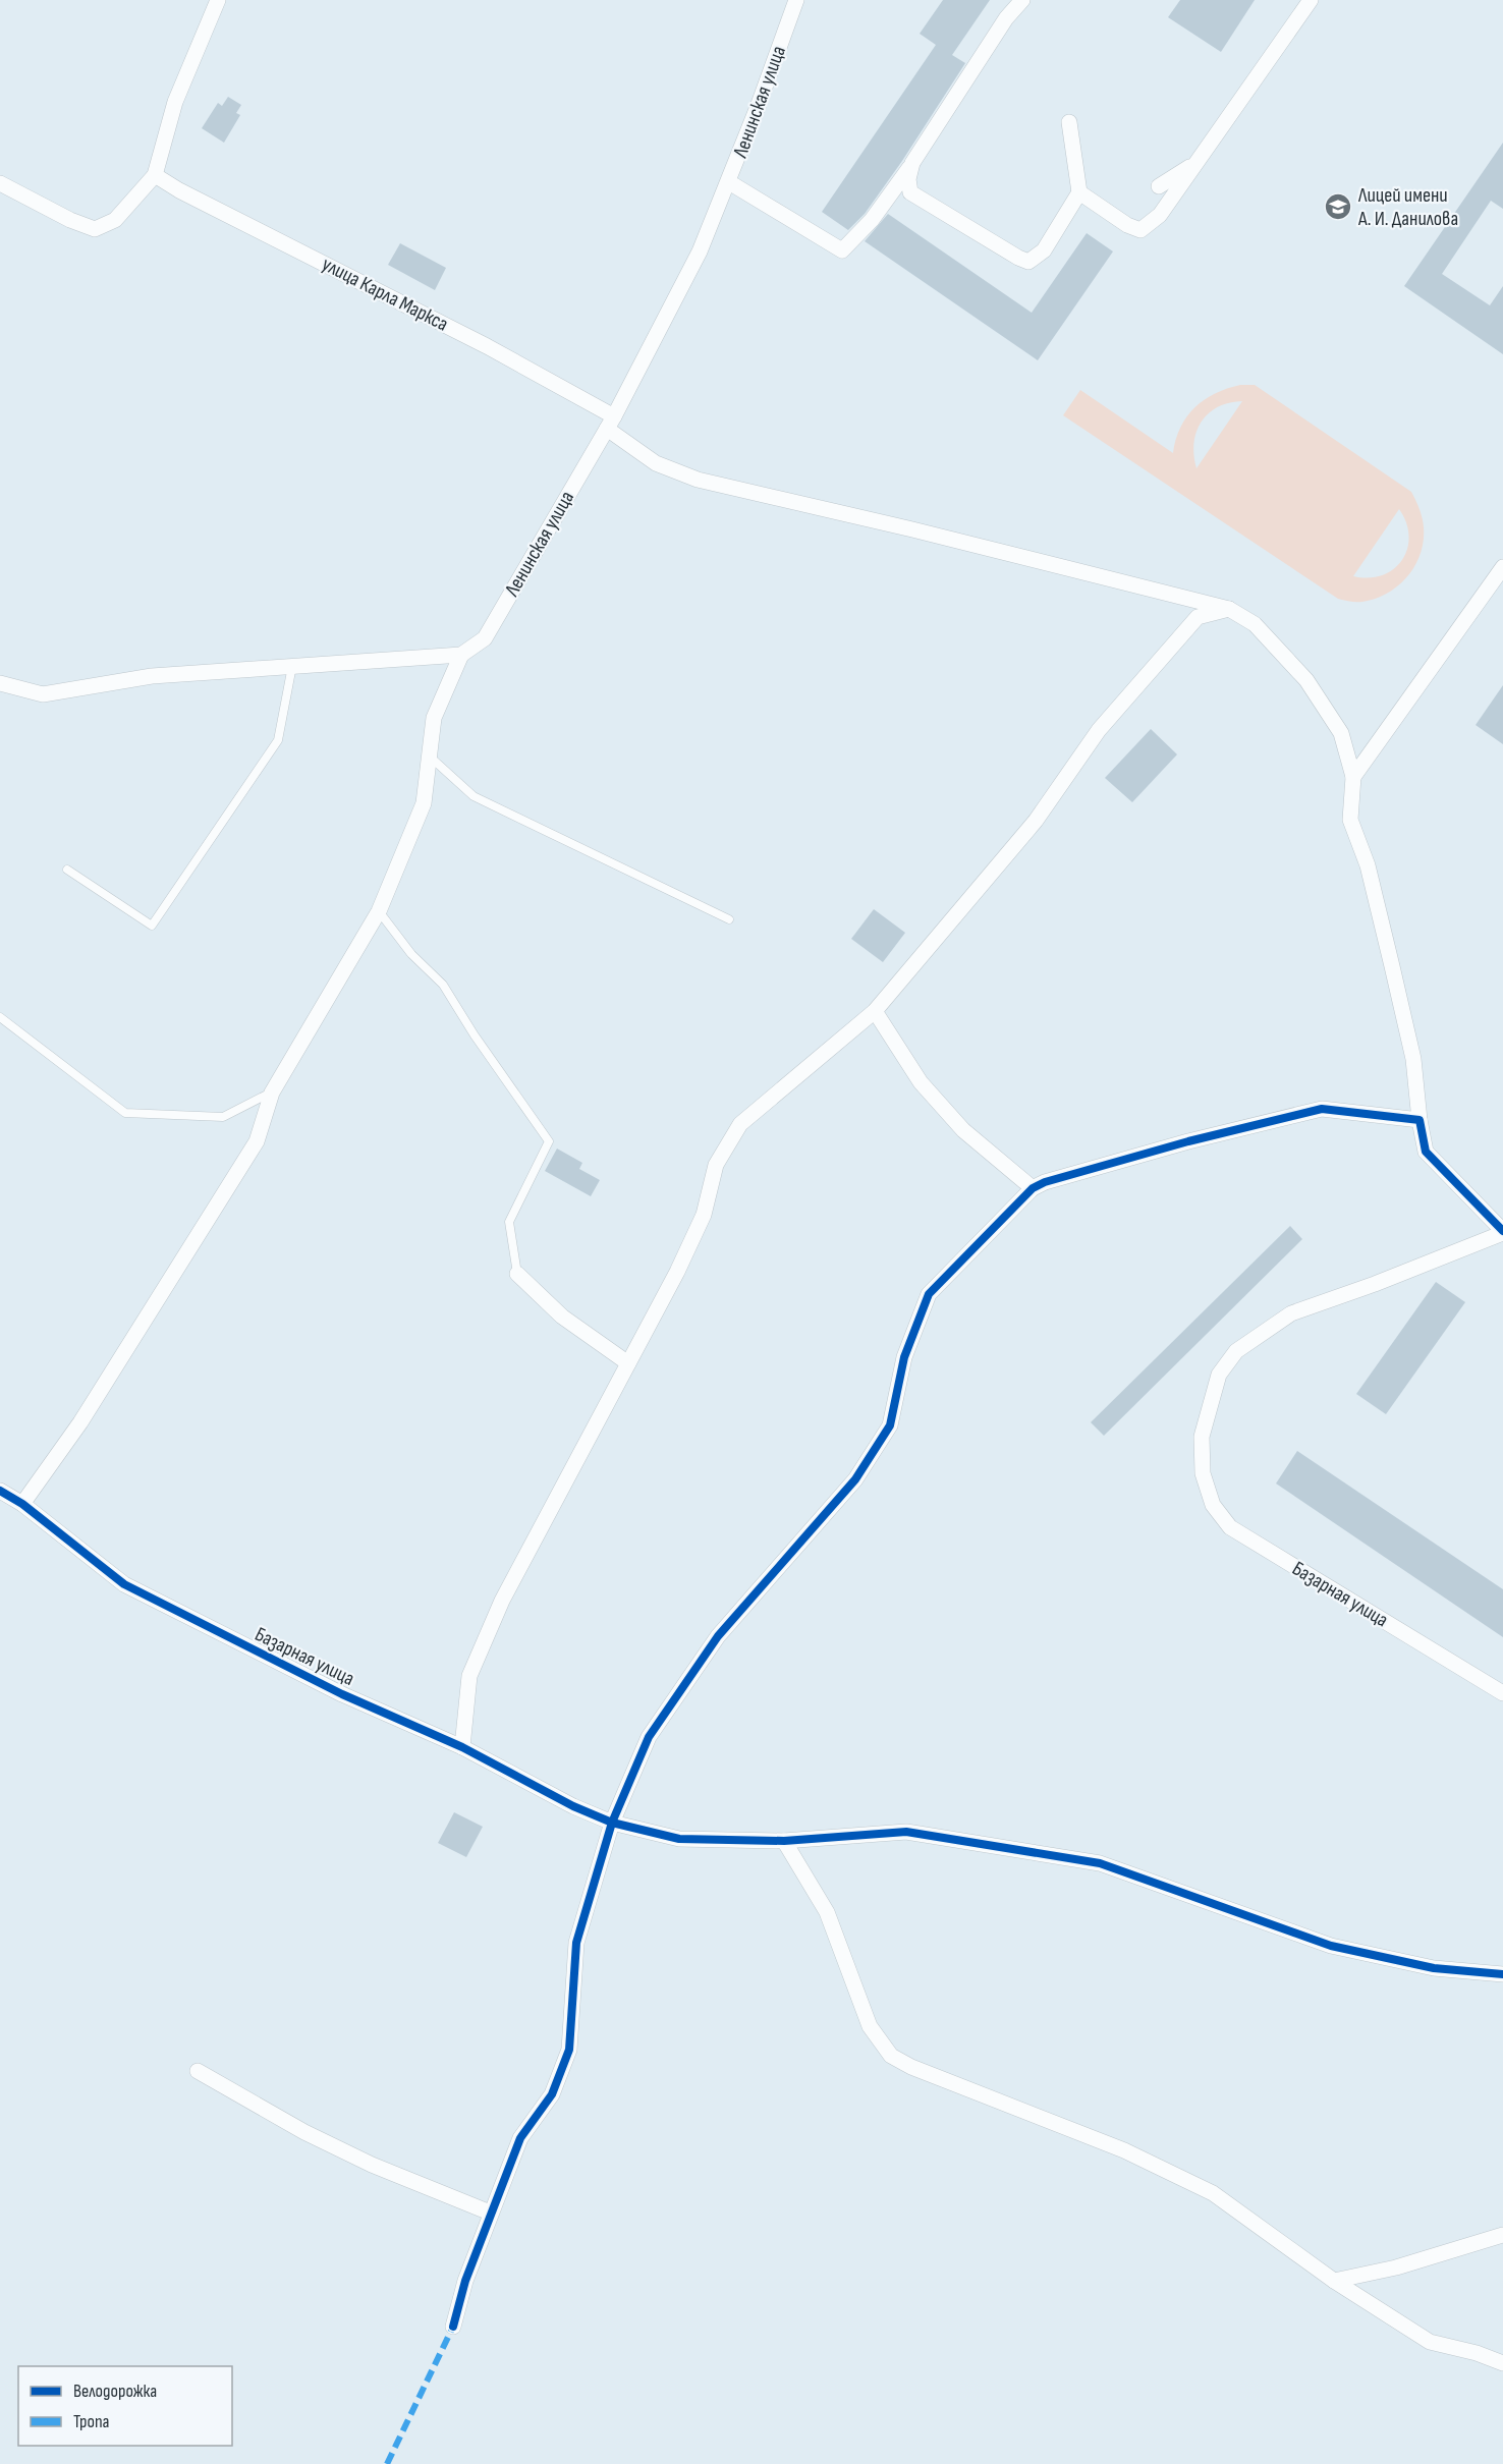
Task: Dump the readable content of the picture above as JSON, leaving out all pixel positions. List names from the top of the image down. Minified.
{"streets":{"street":["Ленинская улица","улица Карла Маркса","Базарная улица"]},"crossings":[["Ленинская улица","улица Карла Маркса"]],"places":{"school or university":["Лицей имени А. И. Данилова"]},"legend":["Велодорожка","Тропа"]}
